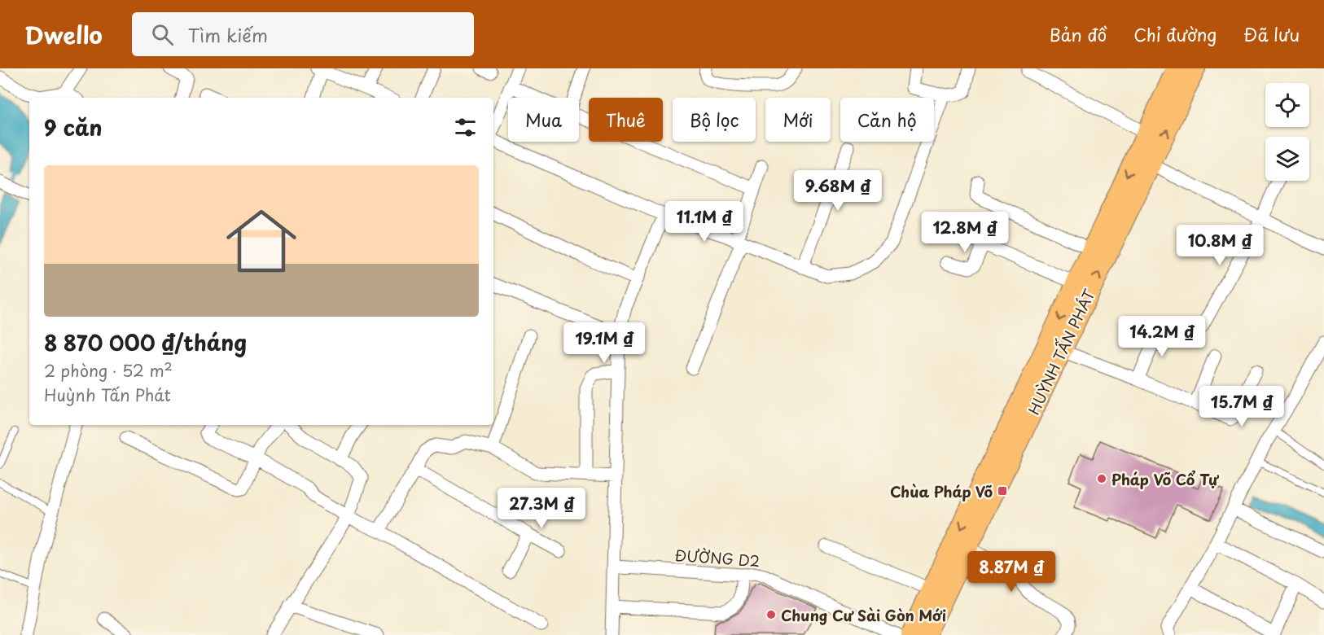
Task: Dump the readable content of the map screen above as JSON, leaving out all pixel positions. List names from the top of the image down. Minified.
{"streets":{"main road":["HUỲNH TẤN PHÁT"],"street":["ĐƯỜNG D2"]},"places":{"other":["Pháp Võ Cổ Tự","Chung Cư Sài Gòn Mới"],"transit":["Chùa Pháp Võ"]},"page":{"header":"Dwello","search":"Tìm kiếm","nav":["Bản đồ","Chỉ đường","Đã lưu"],"chip":["Mua","Thuê","Bộ lọc","Mới","Căn hộ"],"heading":"9 căn","list":[{"name":"8 870 000 ₫/tháng","note":"2 phòng · 52 m² · Huỳnh Tấn Phát"}],"price":["9.68M ₫","11.1M ₫","12.8M ₫","10.8M ₫","14.2M ₫","19.1M ₫","15.7M ₫","27.3M ₫","8.87M ₫"]}}
